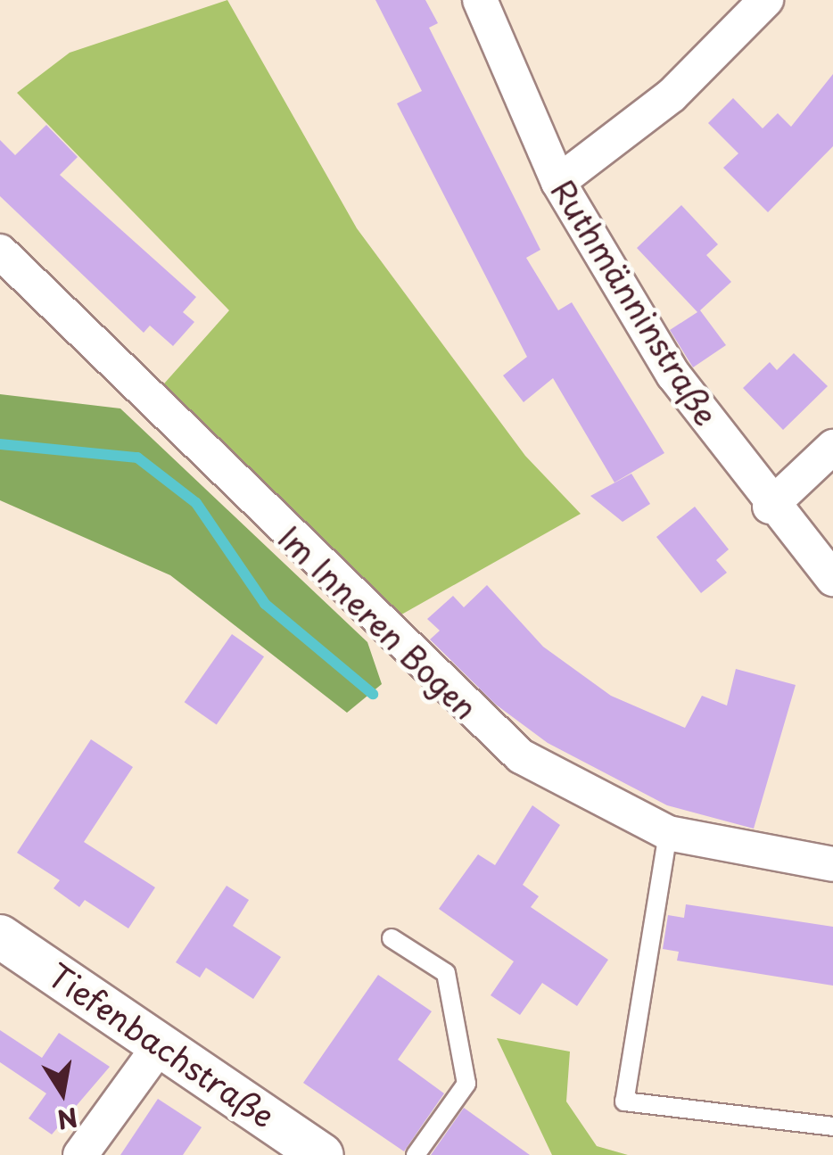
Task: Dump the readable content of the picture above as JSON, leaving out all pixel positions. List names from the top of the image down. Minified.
{"streets":{"street":["Ruthmänninstraße","Im Inneren Bogen","Tiefenbachstraße"]},"north":"bottom"}
